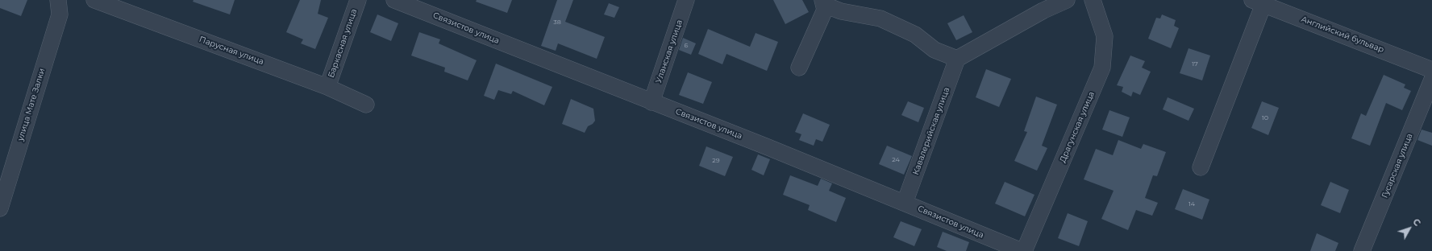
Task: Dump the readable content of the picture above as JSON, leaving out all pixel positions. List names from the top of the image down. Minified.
{"streets":{"street":["Связистов улица","Английский бульвар","Баркасная улица","Парусная улица","Уланская улица","улица Мате Залки","Драгунская улица","Кавалерийская улица","Гусарская улица"]},"crossings":[["Связистов улица","Уланская улица"],["Связистов улица","Кавалерийская улица"],["Баркасная улица","Парусная улица"]],"house_numbers":["38","6","17","10","24","29","14"],"north":"top right"}
